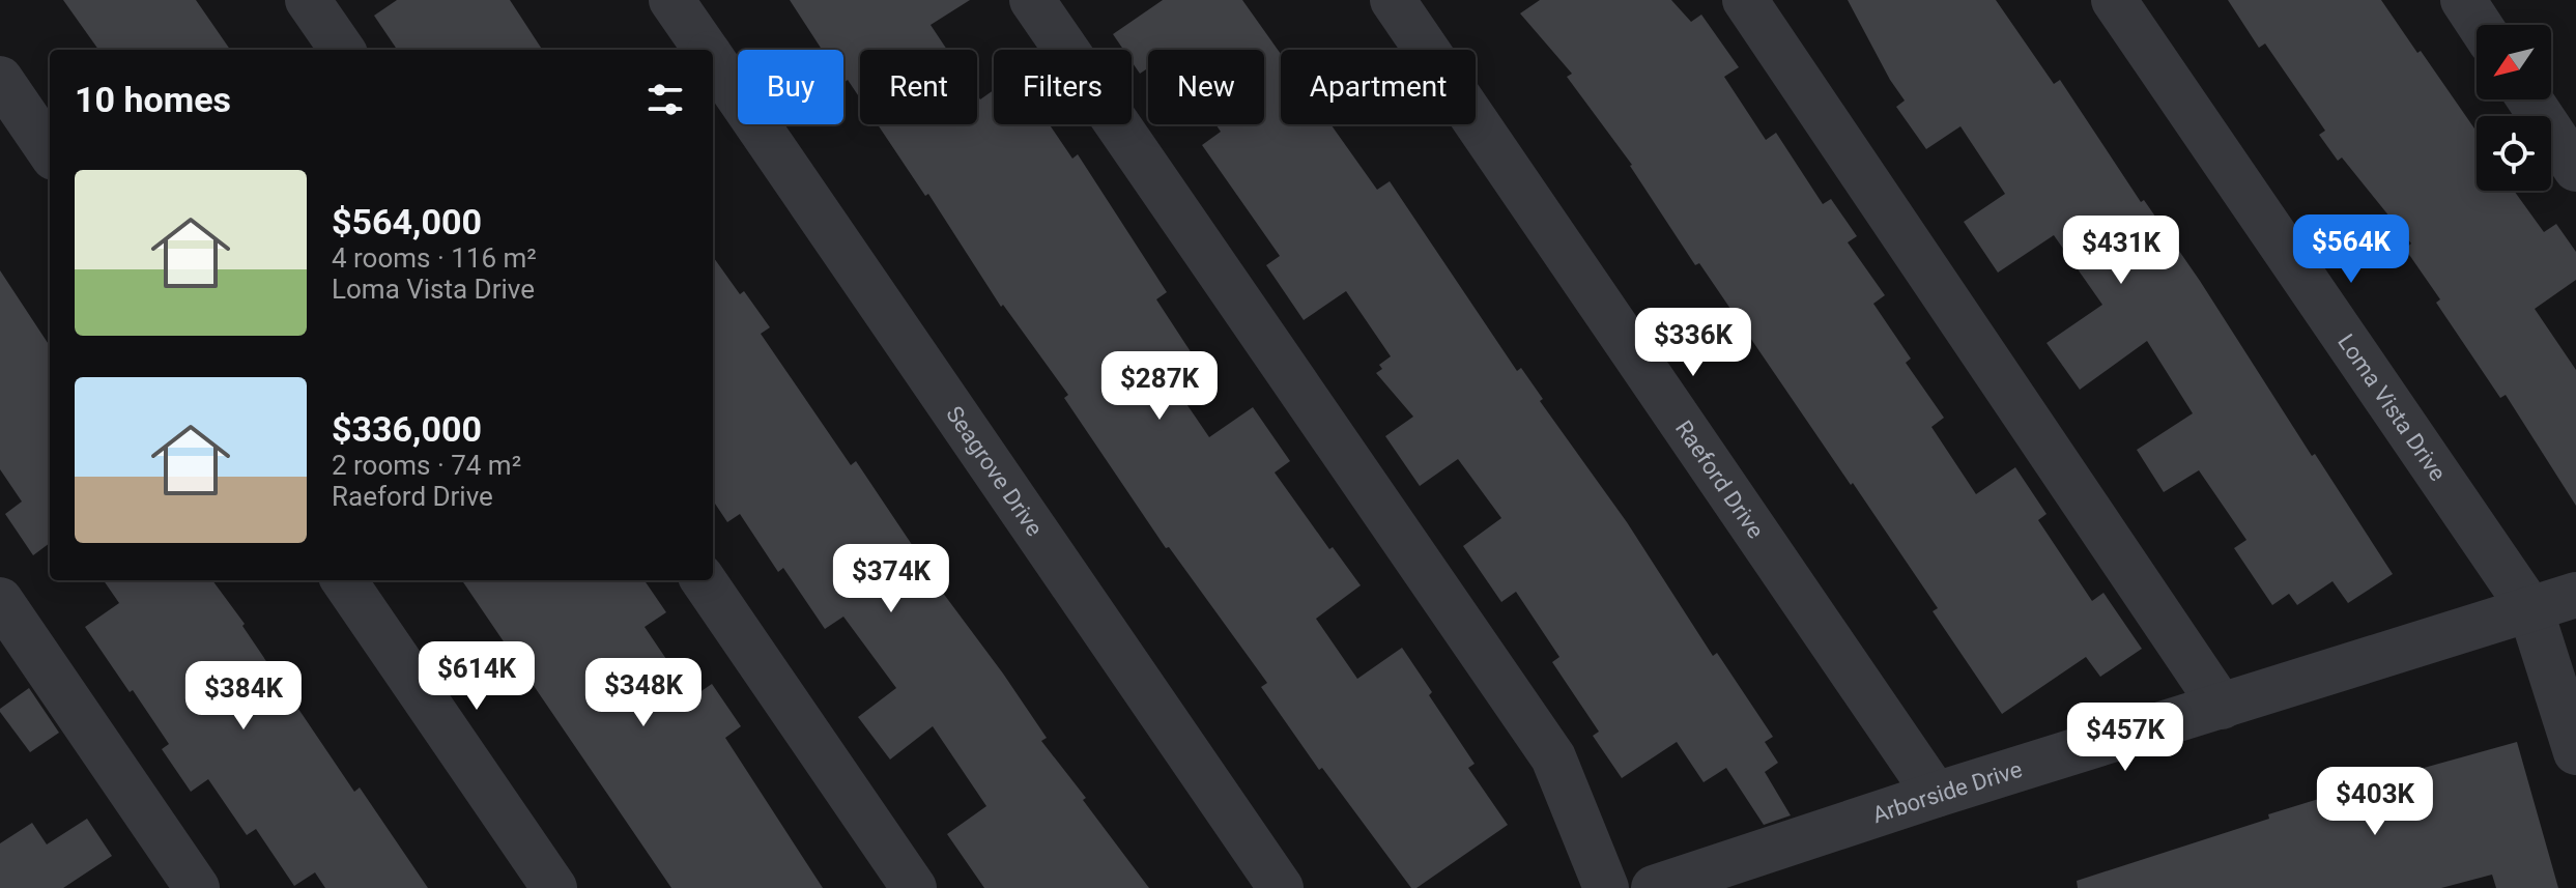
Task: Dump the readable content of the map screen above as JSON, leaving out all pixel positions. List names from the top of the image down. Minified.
{"streets":{"street":["Loma Vista Drive","Seagrove Drive","Raeford Drive","Arborside Drive"]},"crossings":[["Loma Vista Drive","Arborside Drive"],["Raeford Drive","Arborside Drive"]],"north":"bottom left","page":{"chip":["Buy","Rent","Filters","New","Apartment"],"heading":"10 homes","list":[{"name":"$564,000","note":"4 rooms · 116 m² · Loma Vista Drive"},{"name":"$336,000","note":"2 rooms · 74 m² · Raeford Drive"}],"price":["$564K","$431K","$336K","$287K","$374K","$614K","$348K","$384K","$457K","$403K"]}}
